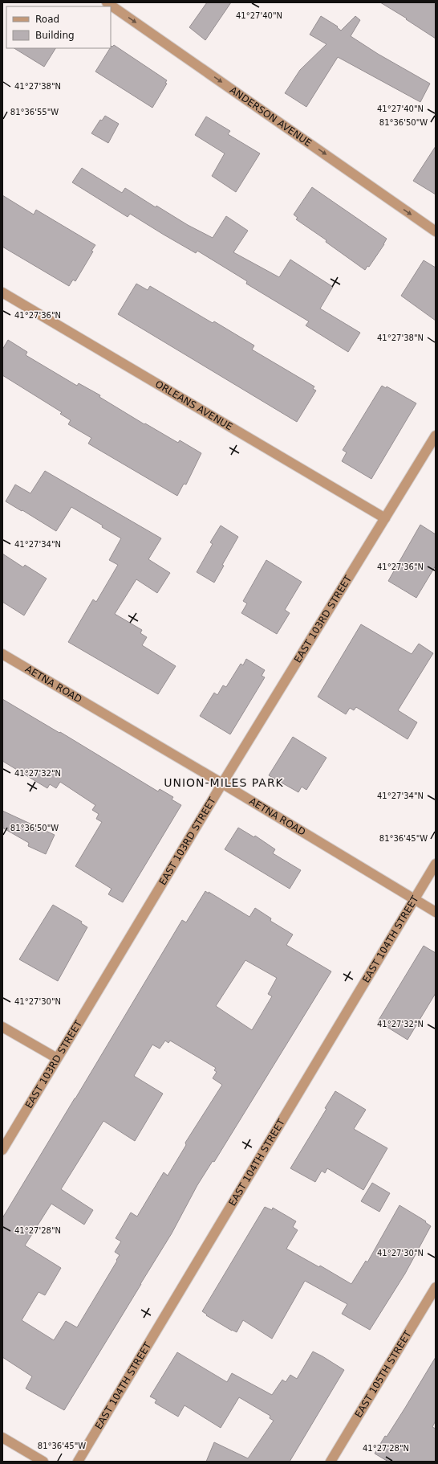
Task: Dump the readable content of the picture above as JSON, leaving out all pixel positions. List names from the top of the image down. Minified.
{"streets":{"street":["ANDERSON AVENUE","ORLEANS AVENUE","EAST 103RD STREET","AETNA ROAD","EAST 104TH STREET","EAST 105TH STREET"]},"crossings":[["ORLEANS AVENUE","EAST 103RD STREET"],["EAST 103RD STREET","AETNA ROAD"],["AETNA ROAD","EAST 104TH STREET"]],"one_way":["ANDERSON AVENUE"],"districts":["UNION-MILES PARK"],"legend":["Road","Building"],"coordinates":["41°27'40\"N","41°27'38\"N","81°36'55\"W","81°36'50\"W","41°27'36\"N","41°27'34\"N","41°27'32\"N","81°36'45\"W","41°27'30\"N","41°27'28\"N"]}
